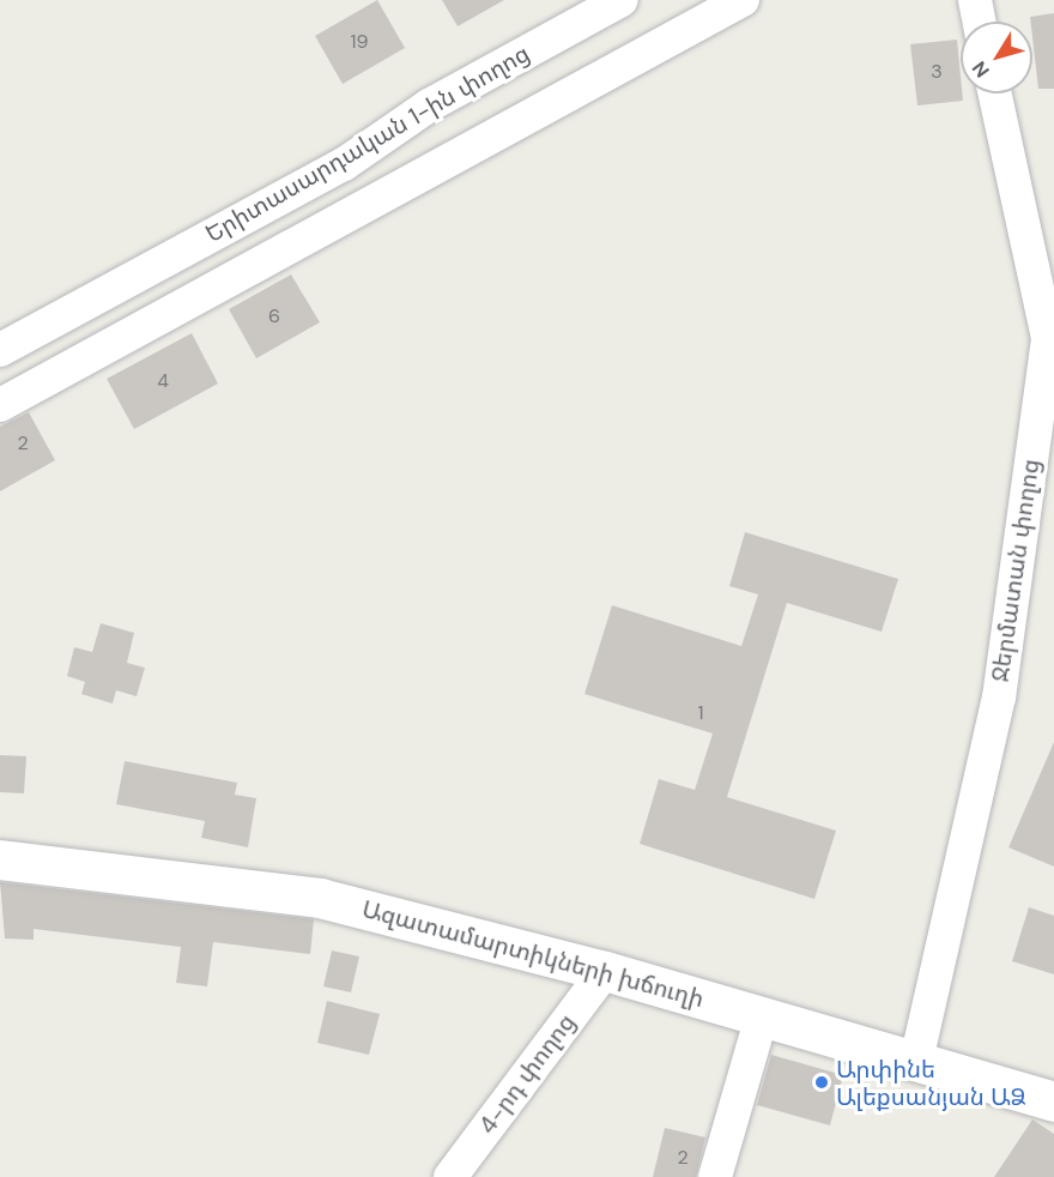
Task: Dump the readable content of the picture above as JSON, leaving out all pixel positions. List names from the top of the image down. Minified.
{"streets":{"main road":["Ազատամարտիկների խճուղի"],"street":["Երիտասարդական 1-ին փողոց","Ջերմատան փողոց","4-րդ փողոց"]},"crossings":[["Ջերմատան փողոց","Ազատամարտիկների խճուղի"],["Ազատամարտիկների խճուղի","4-րդ փողոց"]],"places":["Արփինե Ալեքսանյան ԱՁ"],"house_numbers":["19","3","6","4","2","1","2"],"north":"bottom left"}
